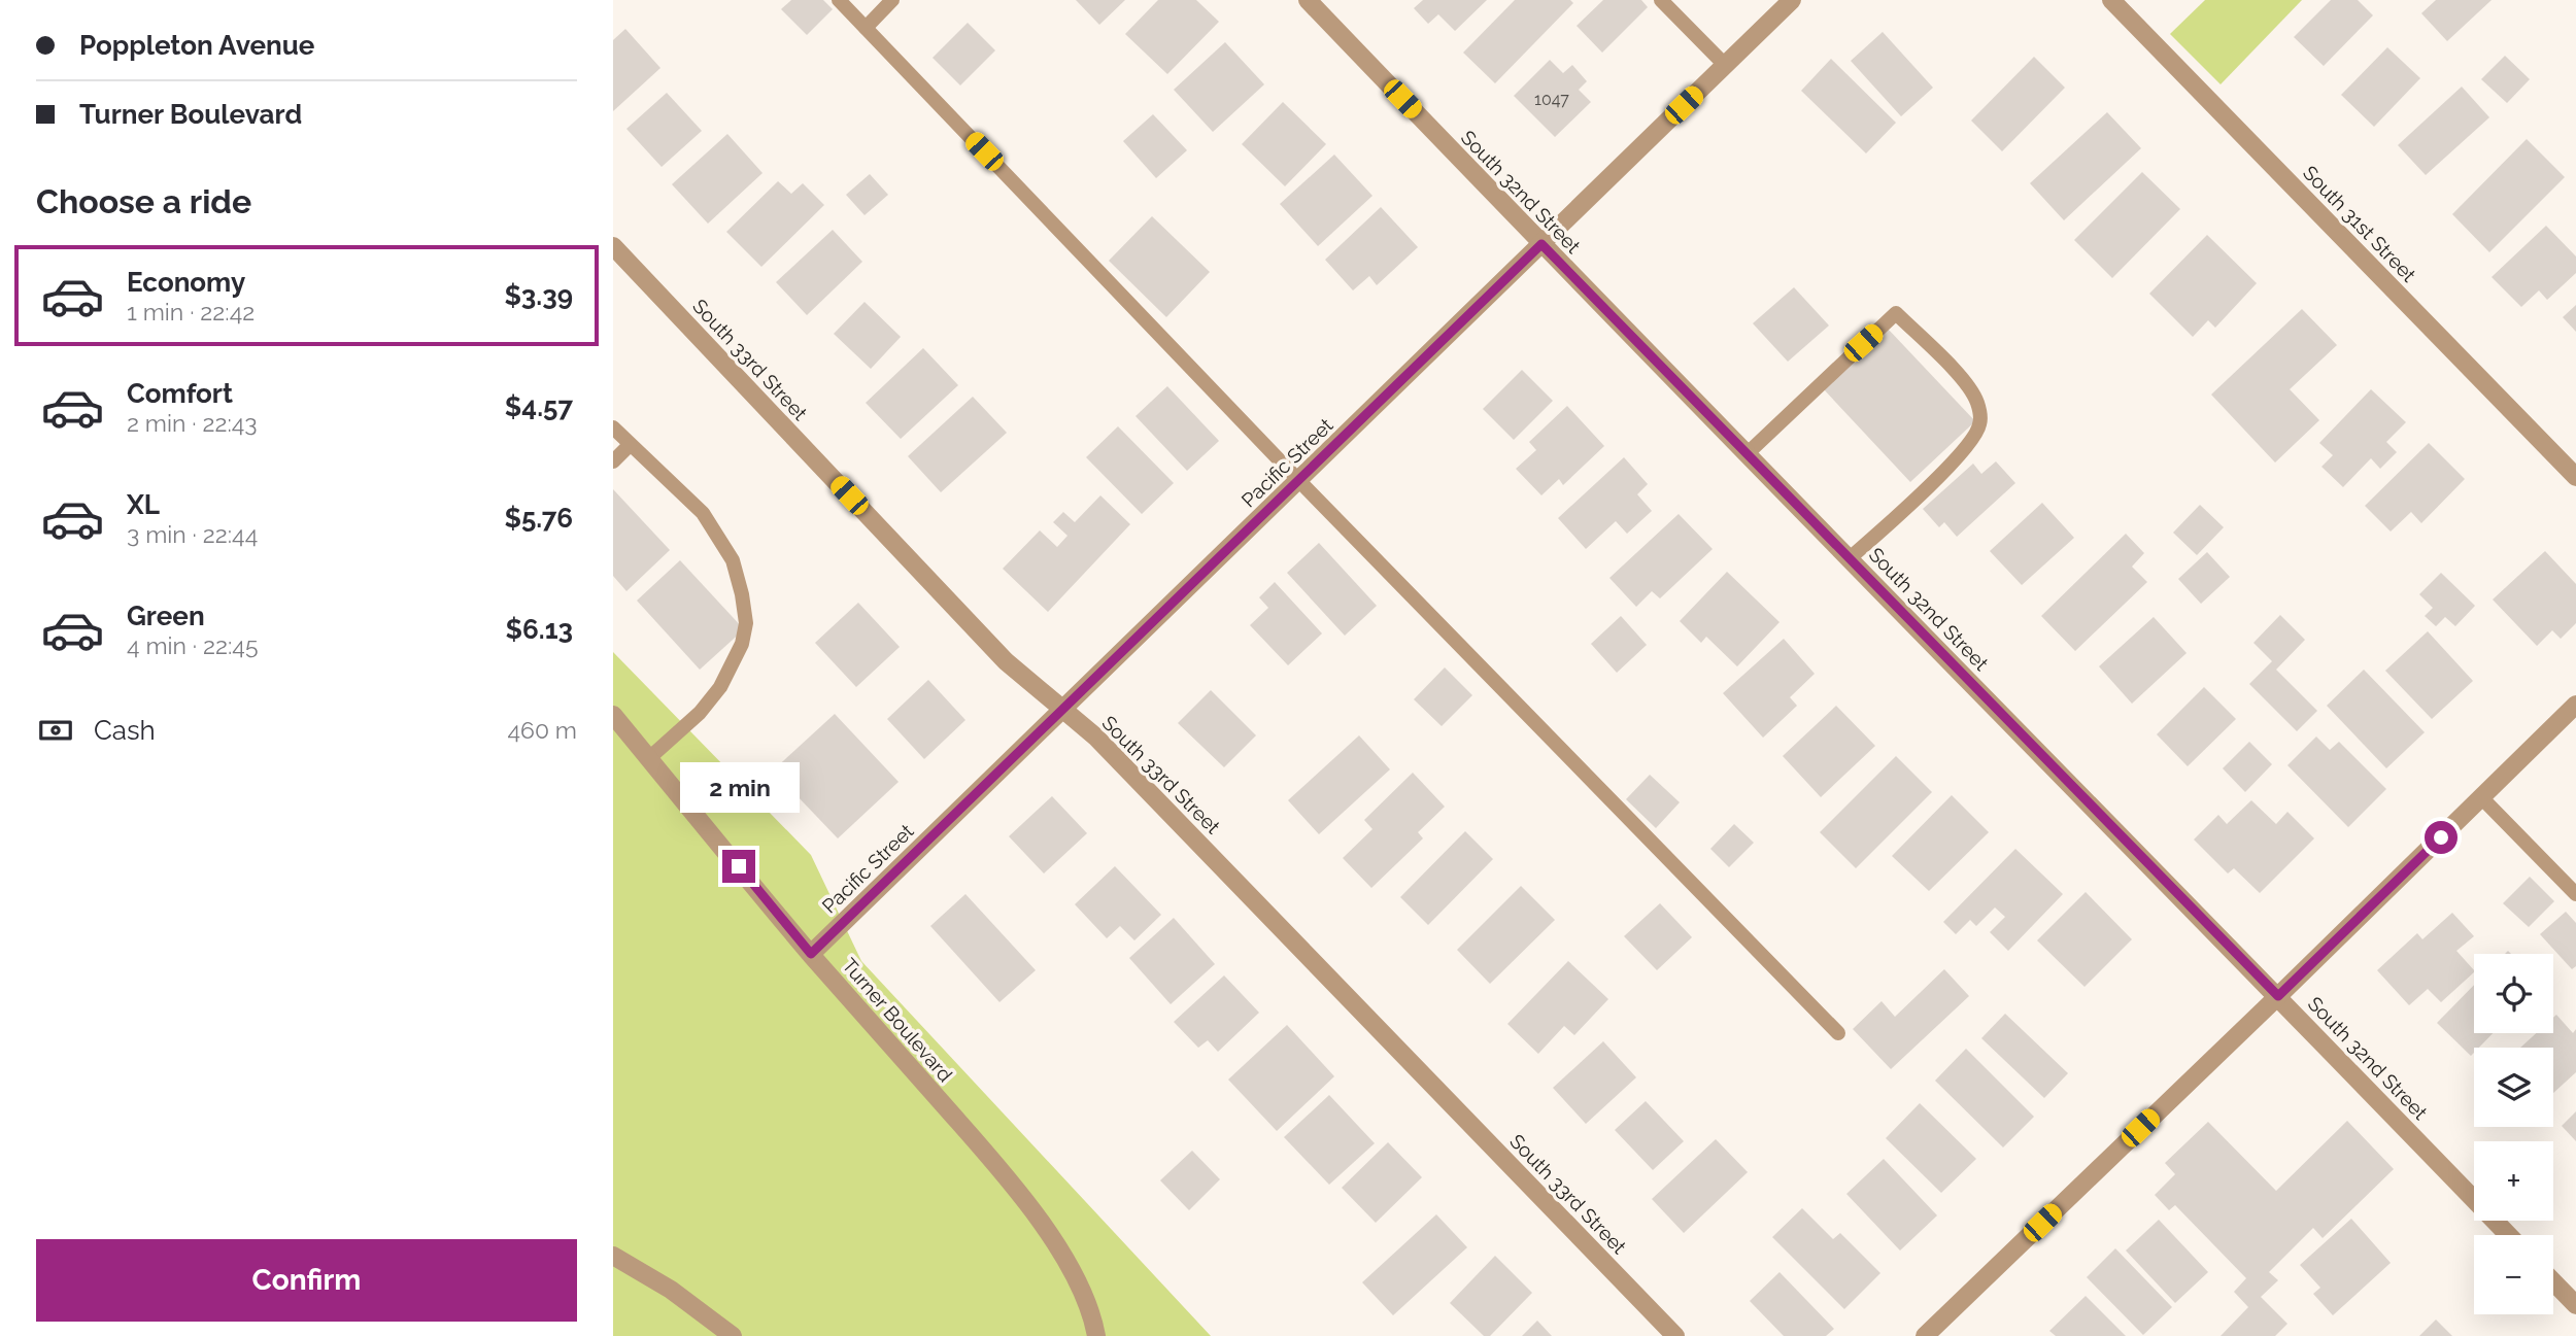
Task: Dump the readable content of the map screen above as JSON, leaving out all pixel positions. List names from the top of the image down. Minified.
{"streets":{"street":["South 32nd Street","South 31st Street","South 33rd Street","Pacific Street","Turner Boulevard"]},"crossings":[["South 32nd Street","Pacific Street"],["South 33rd Street","Pacific Street"],["Pacific Street","Turner Boulevard"]],"house_numbers":["1047"],"page":{"banner":["Poppleton Avenue","Turner Boulevard"],"heading":"Choose a ride","list":[{"name":"Economy","note":"1 min · 22:42","value":"$3.39"},{"name":"Comfort","note":"2 min · 22:43","value":"$4.57"},{"name":"XL","note":"3 min · 22:44","value":"$5.76"},{"name":"Green","note":"4 min · 22:45","value":"$6.13"}],"pay":["Cash","460 m"],"bubble":"2 min","map_buttons":["+","−"],"buttons":"Confirm"}}
